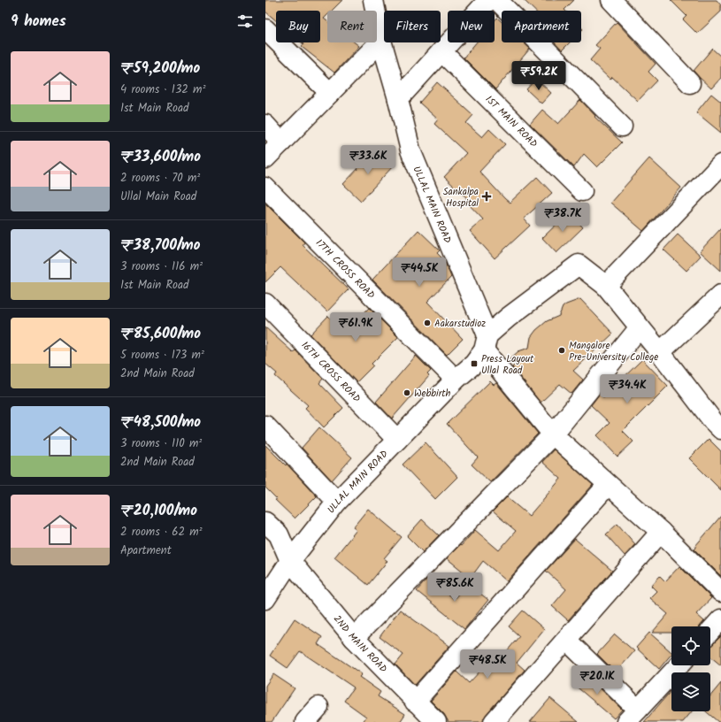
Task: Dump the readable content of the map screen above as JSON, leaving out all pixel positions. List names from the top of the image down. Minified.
{"streets":{"street":["1ST MAIN ROAD","ULLAL MAIN ROAD","17TH CROSS ROAD","16TH CROSS ROAD","2ND MAIN ROAD"]},"crossings":[["ULLAL MAIN ROAD","17TH CROSS ROAD"],["ULLAL MAIN ROAD","16TH CROSS ROAD"],["ULLAL MAIN ROAD","2ND MAIN ROAD"]],"places":{"health":["Sankalpa Hospital"],"other":["Aakarstudioz","Mangalore Pre-University College","Webbirth"],"transit":["Press Layout Ullal Road"]},"page":{"heading":"9 homes","chip":["Buy","Rent","Filters","New","Apartment"],"list":[{"name":"₹59,200/mo","note":"4 rooms · 132 m² · 1st Main Road"},{"name":"₹33,600/mo","note":"2 rooms · 70 m² · Ullal Main Road"},{"name":"₹38,700/mo","note":"3 rooms · 116 m² · 1st Main Road"},{"name":"₹85,600/mo","note":"5 rooms · 173 m² · 2nd Main Road"},{"name":"₹48,500/mo","note":"3 rooms · 110 m² · 2nd Main Road"},{"name":"₹20,100/mo","note":"2 rooms · 62 m² · Apartment"}],"price":["₹59.2K","₹33.6K","₹38.7K","₹44.5K","₹61.9K","₹34.4K","₹85.6K","₹48.5K","₹20.1K"]}}
